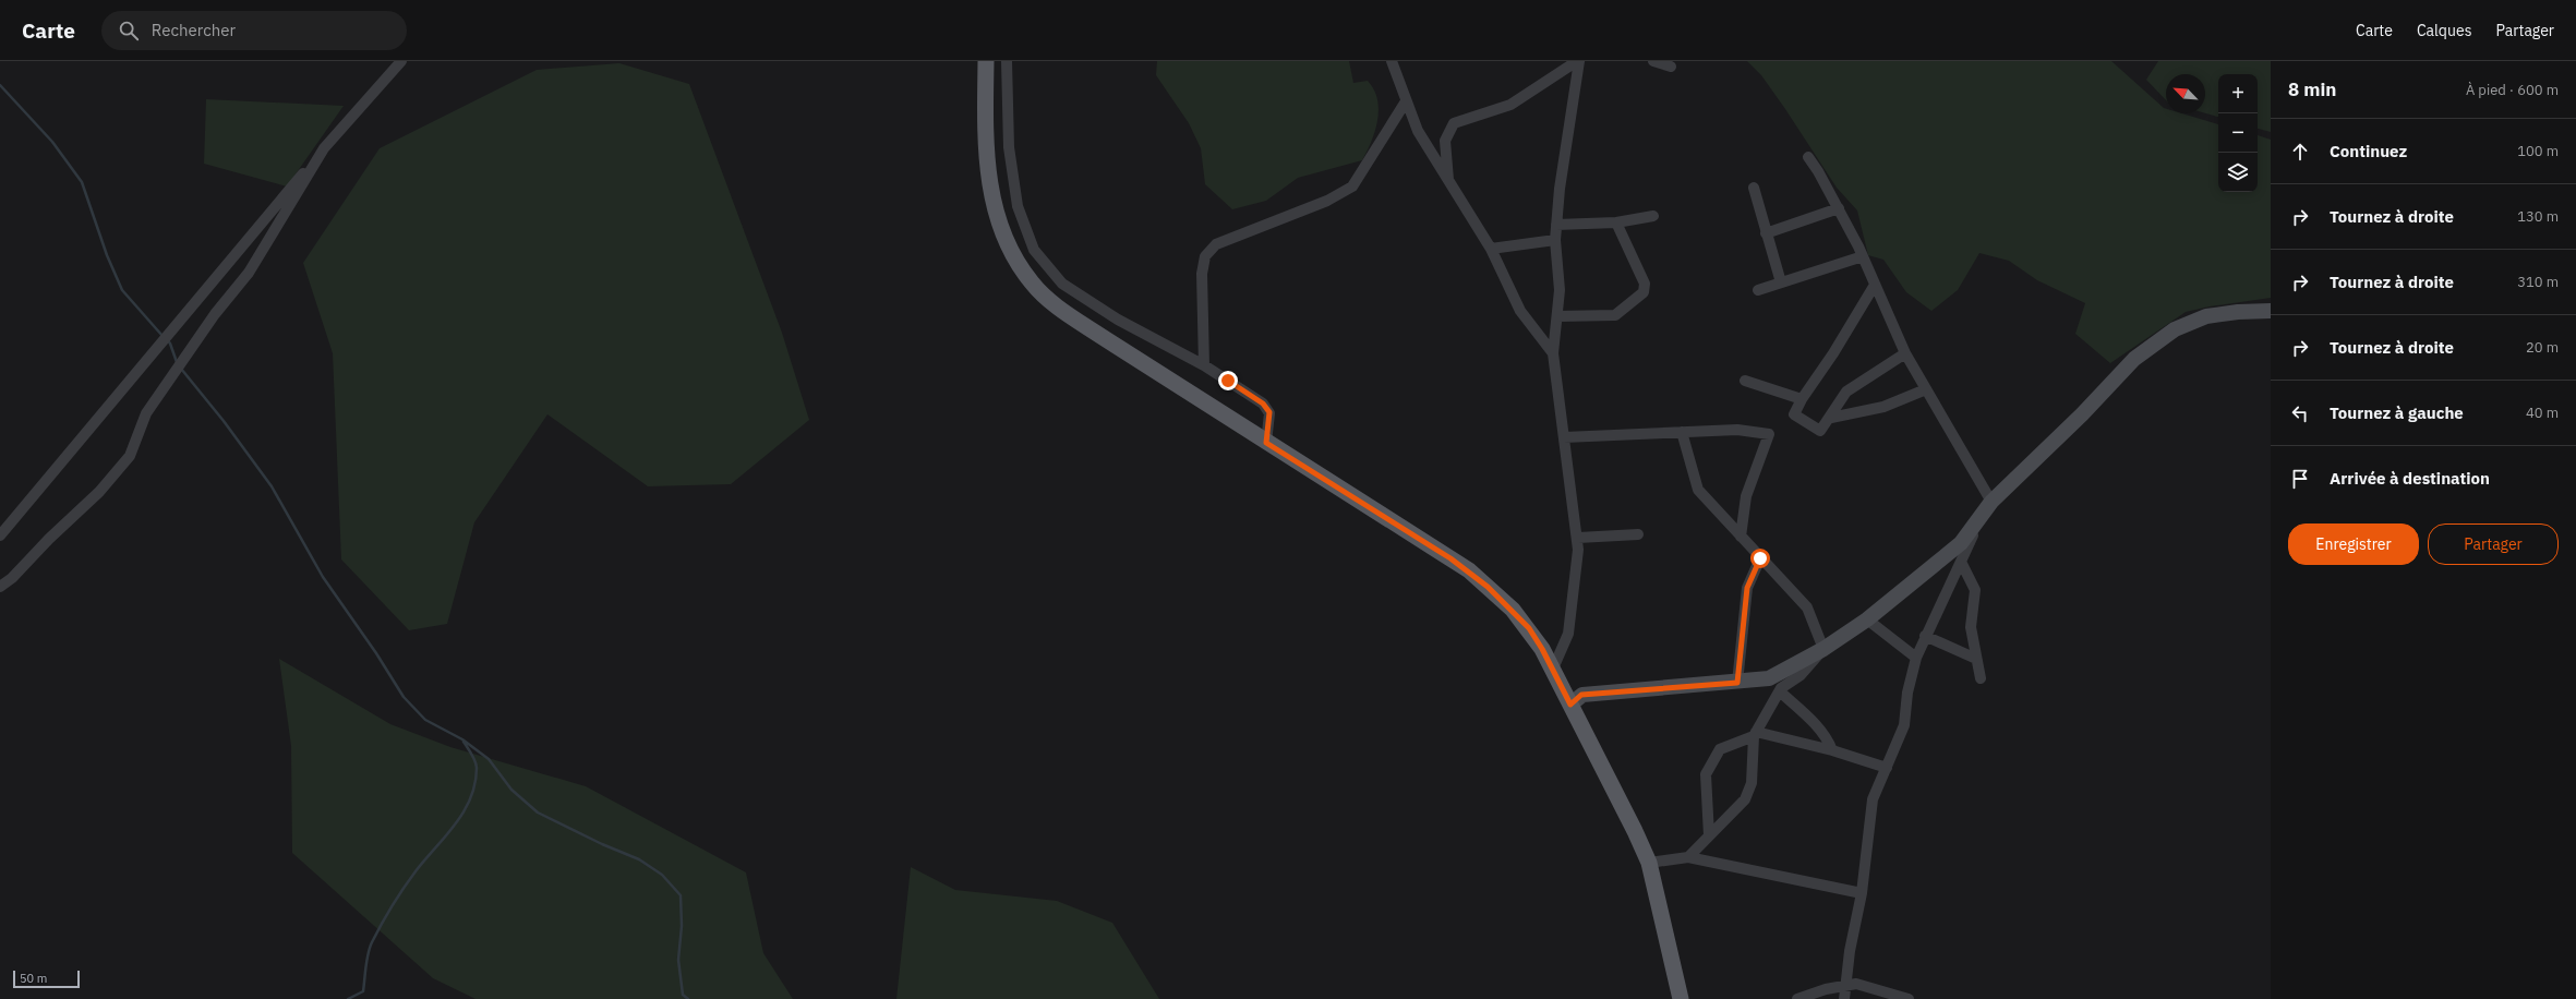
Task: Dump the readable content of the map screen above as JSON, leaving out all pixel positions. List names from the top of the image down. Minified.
{"scale_bar":"50 m","north":"top left","page":{"header":"Carte","search":"Rechercher","nav":["Carte","Calques","Partager"],"heading":["8 min","À pied · 600 m"],"map_buttons":["+","−"],"list":[["Continuez","100 m"],["Tournez à droite","130 m"],["Tournez à droite","310 m"],["Tournez à droite","20 m"],["Tournez à gauche","40 m"],"Arrivée à destination"],"buttons":["Enregistrer","Partager"],"scale":"50 m"}}
